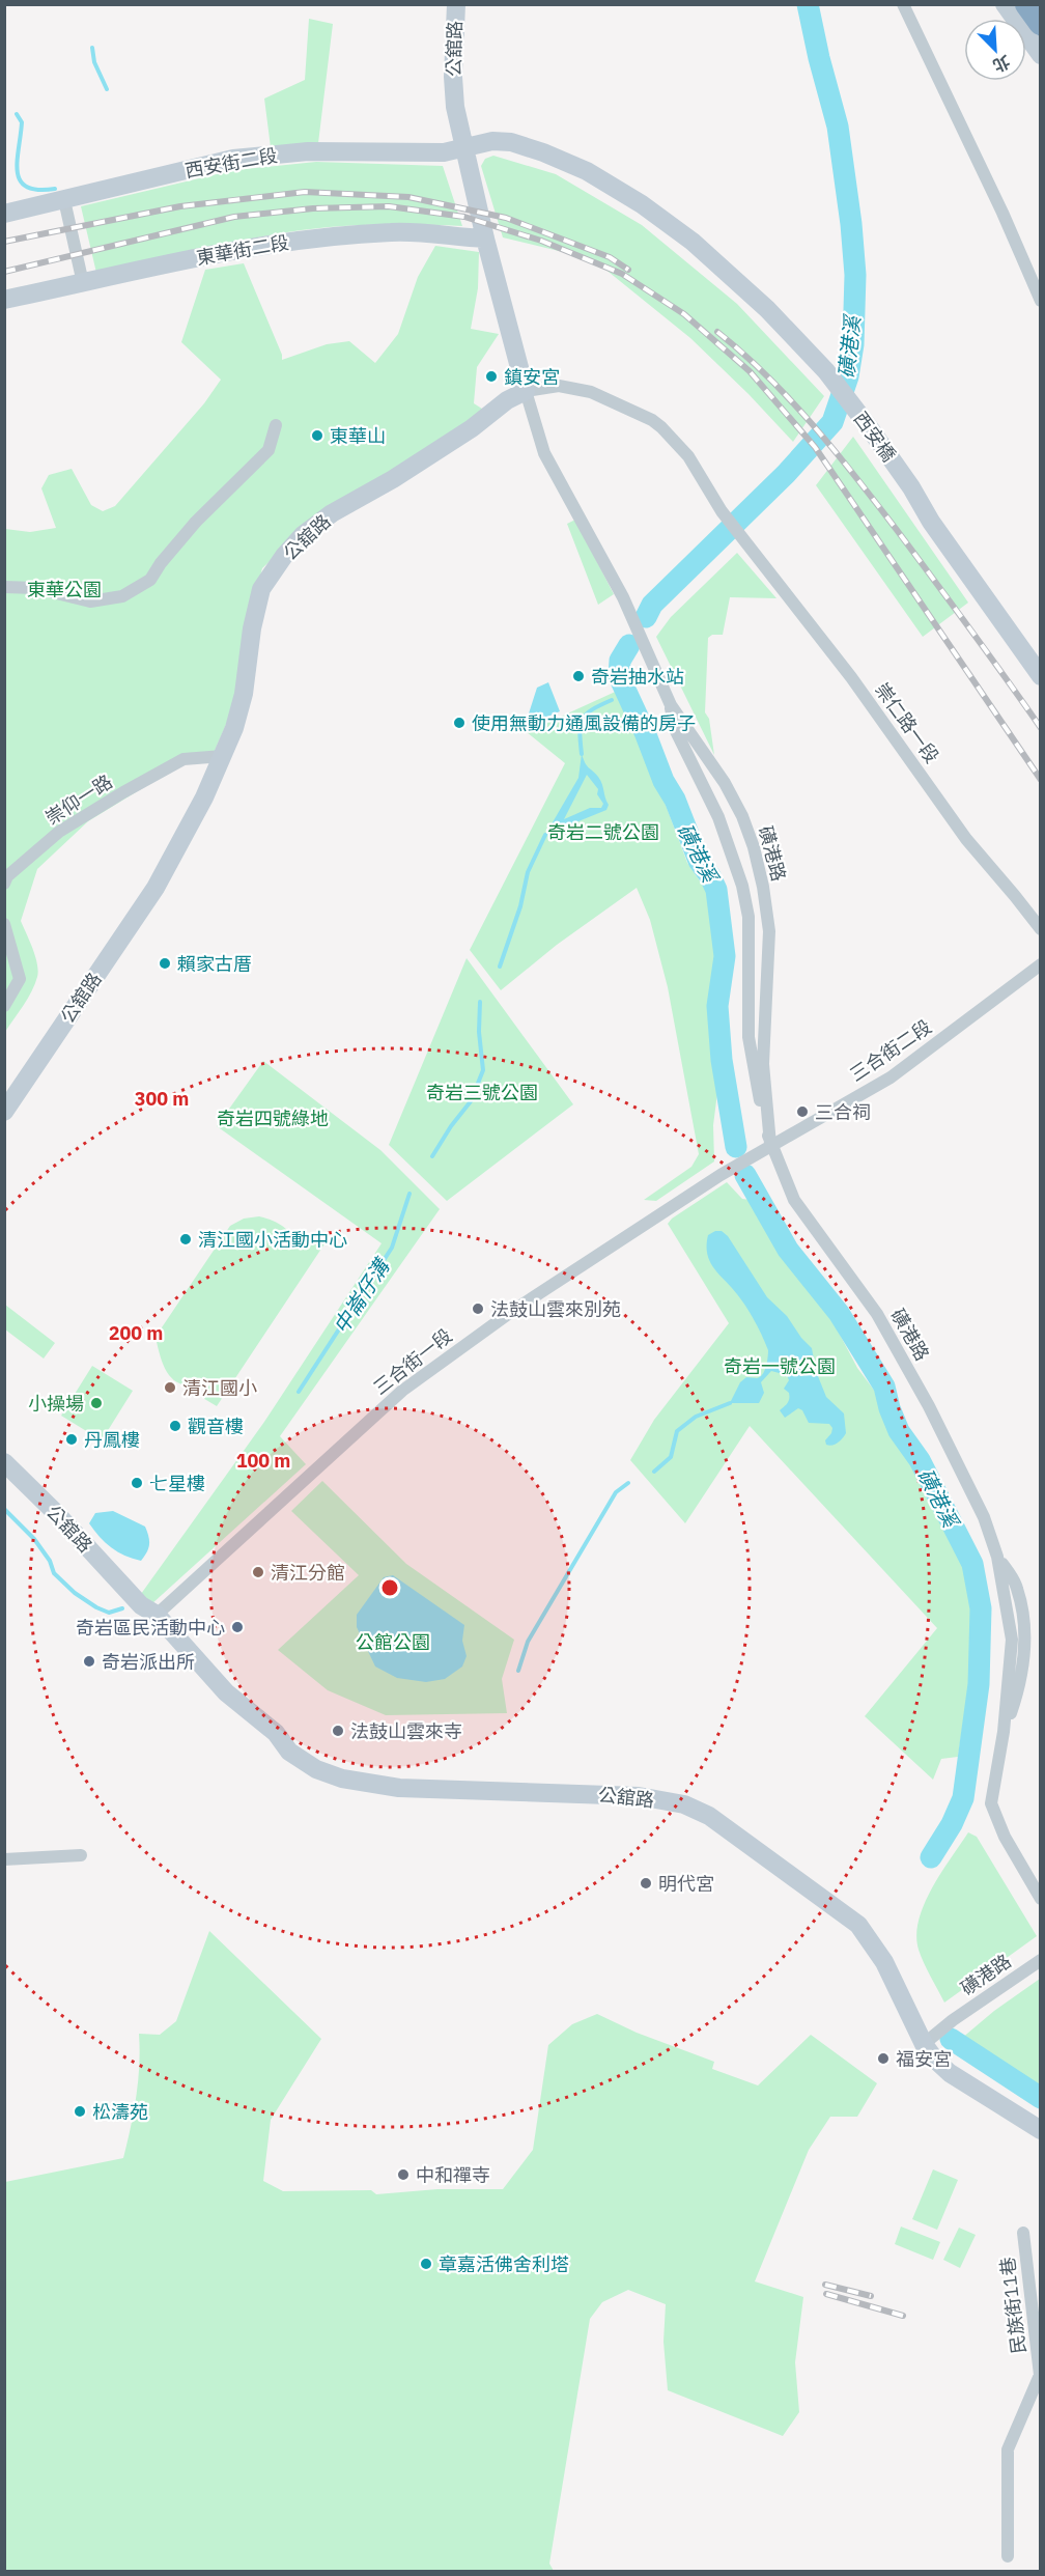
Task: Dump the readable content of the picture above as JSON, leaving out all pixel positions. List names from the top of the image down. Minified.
{"streets":{"street":["公舘路","西安街二段","東華街二段","西安橋","崇仁路一段","崇仰一路","磺港路","三合街二段","三合街一段","民族街11巷"]},"crossings":[["公舘路","西安街二段"],["公舘路","東華街二段"],["公舘路","崇仁路一段"],["公舘路","崇仰一路"],["公舘路","磺港路"],["公舘路","三合街一段"],["西安街二段","西安橋"],["崇仁路一段","磺港路"],["磺港路","三合街二段"],["三合街二段","三合街一段"]],"water":["磺港溪","中崙仔溝"],"parks":["東華公園","奇岩二號公園","奇岩三號公園","奇岩四號綠地","奇岩一號公園","公館公園"],"places":["鎮安宮","東華山","奇岩抽水站","使用無動力通風設備的房子","賴家古厝","三合祠","清江國小活動中心","法鼓山雲來別苑","清江國小","小操場","觀音樓","丹鳳樓","七星樓","清江分館","奇岩區民活動中心","奇岩派出所","法鼓山雲來寺","明代宮","福安宮","松濤苑","中和禪寺","章嘉活佛舍利塔"],"north":"bottom right","rings":["300 m","200 m","100 m"]}
